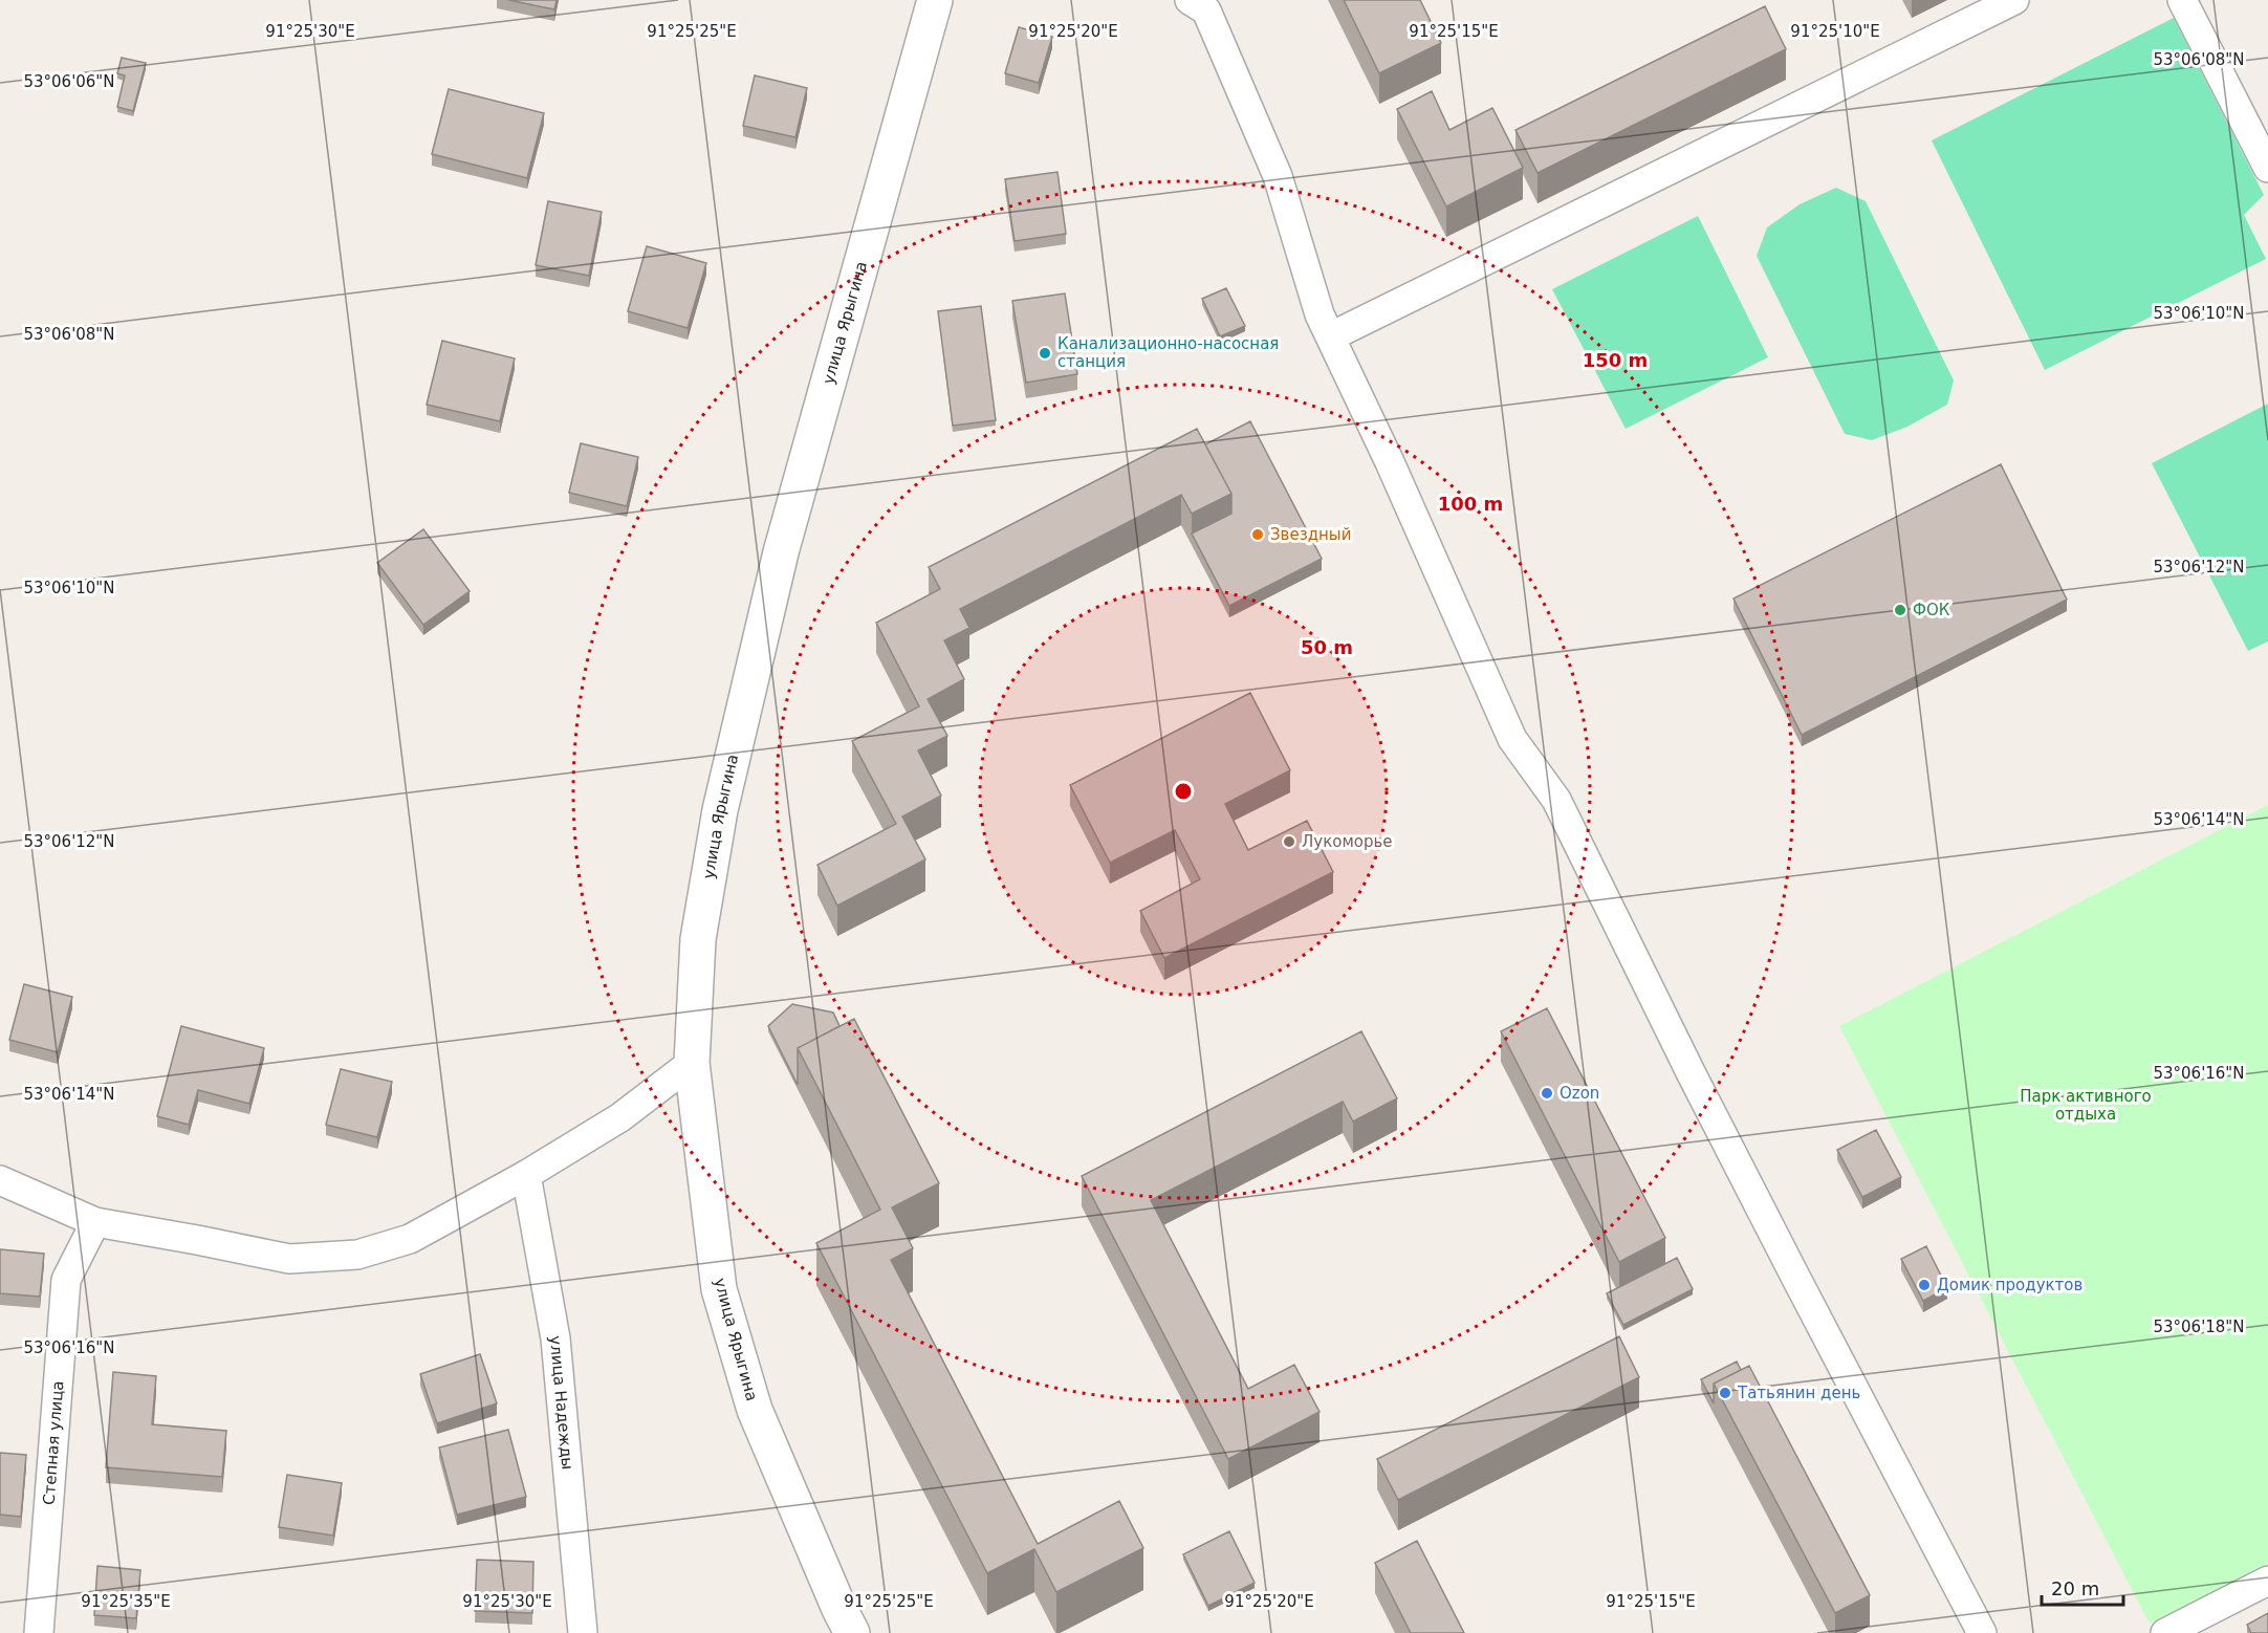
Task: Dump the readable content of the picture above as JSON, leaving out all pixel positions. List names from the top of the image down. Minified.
{"streets":{"street":["улица Ярыгина","улица Надежды","Степная улица"]},"parks":["Парк активного отдыха"],"places":["Канализационно-насосная станция","Звездный","ФОК","Лукоморье","Ozon","Домик продуктов","Татьянин день"],"scale_bar":"20 m","coordinates":["91°25'30\"E","91°25'25\"E","91°25'20\"E","91°25'15\"E","91°25'10\"E","53°06'08\"N","53°06'06\"N","53°06'10\"N","53°06'12\"N","53°06'14\"N","53°06'16\"N","53°06'18\"N","91°25'35\"E"],"rings":["150 m","100 m","50 m"]}
